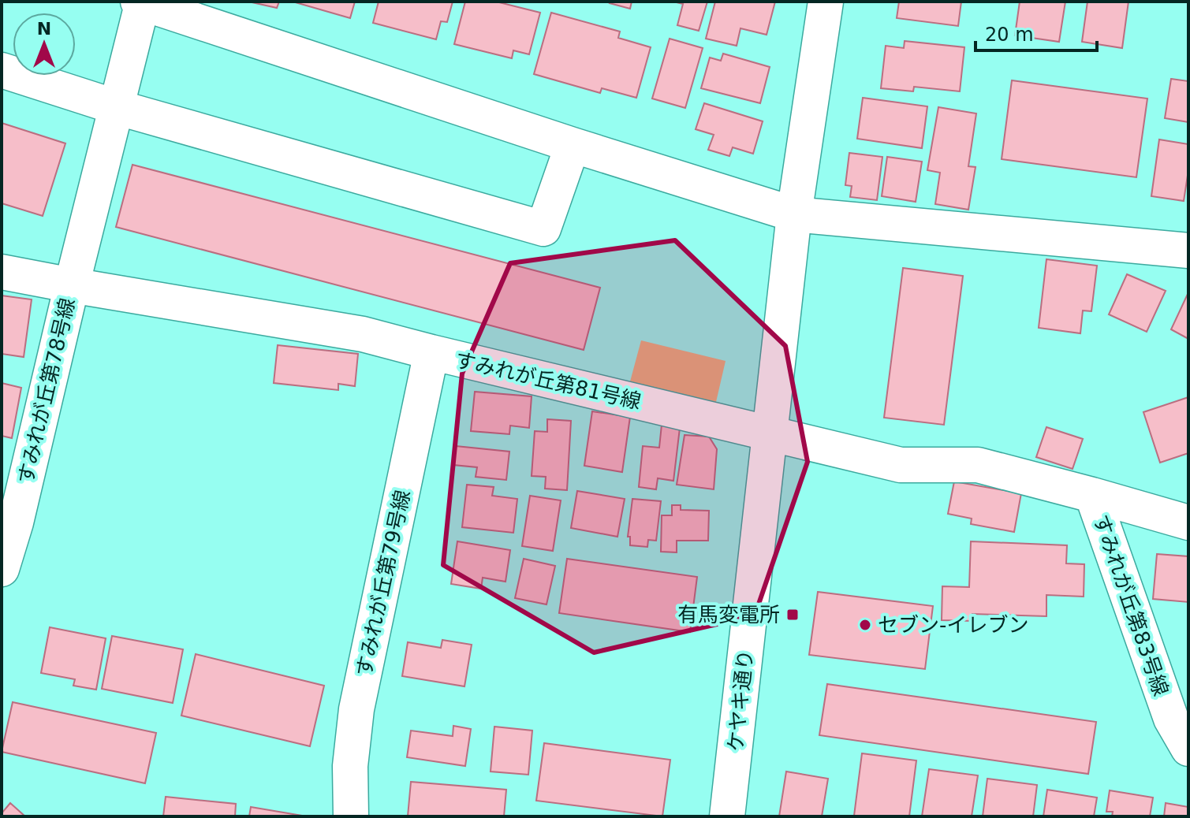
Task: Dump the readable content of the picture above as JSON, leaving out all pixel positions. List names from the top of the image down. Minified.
{"streets":{"street":["すみれが丘第81号線","すみれが丘第78号線","すみれが丘第79号線","すみれが丘第83号線","ケヤキ通り"]},"crossings":[["すみれが丘第81号線","すみれが丘第78号線"],["すみれが丘第81号線","すみれが丘第79号線"],["すみれが丘第81号線","すみれが丘第83号線"],["すみれが丘第81号線","ケヤキ通り"]],"places":{"transit":["有馬変電所"],"other":["セブン-イレブン"]},"scale_bar":"20 m","north":"top"}
